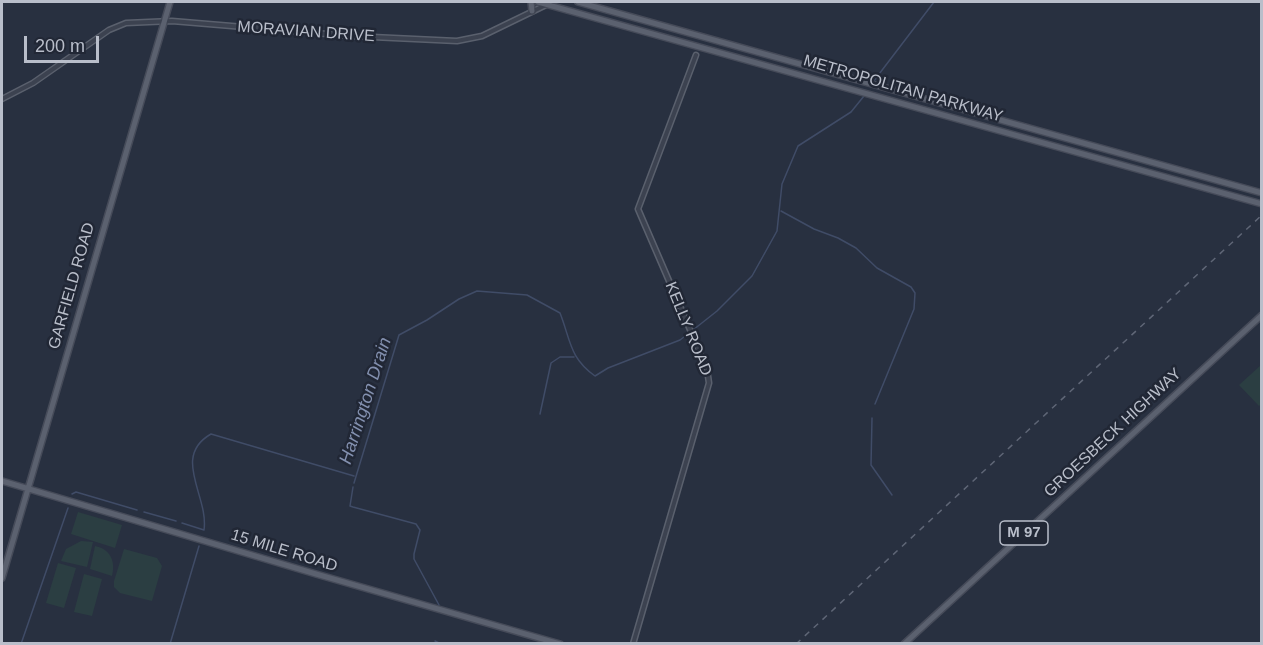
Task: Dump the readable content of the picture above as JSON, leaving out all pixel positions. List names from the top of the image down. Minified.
{"streets":{"main road":["METROPOLITAN PARKWAY","GARFIELD ROAD","GROESBECK HIGHWAY","M 97","15 MILE ROAD"],"street":["MORAVIAN DRIVE","KELLY ROAD"]},"crossings":[["MORAVIAN DRIVE","METROPOLITAN PARKWAY"],["MORAVIAN DRIVE","GARFIELD ROAD"],["GARFIELD ROAD","15 MILE ROAD"]],"water":["Harrington Drain"],"scale_bar":"200 m"}
